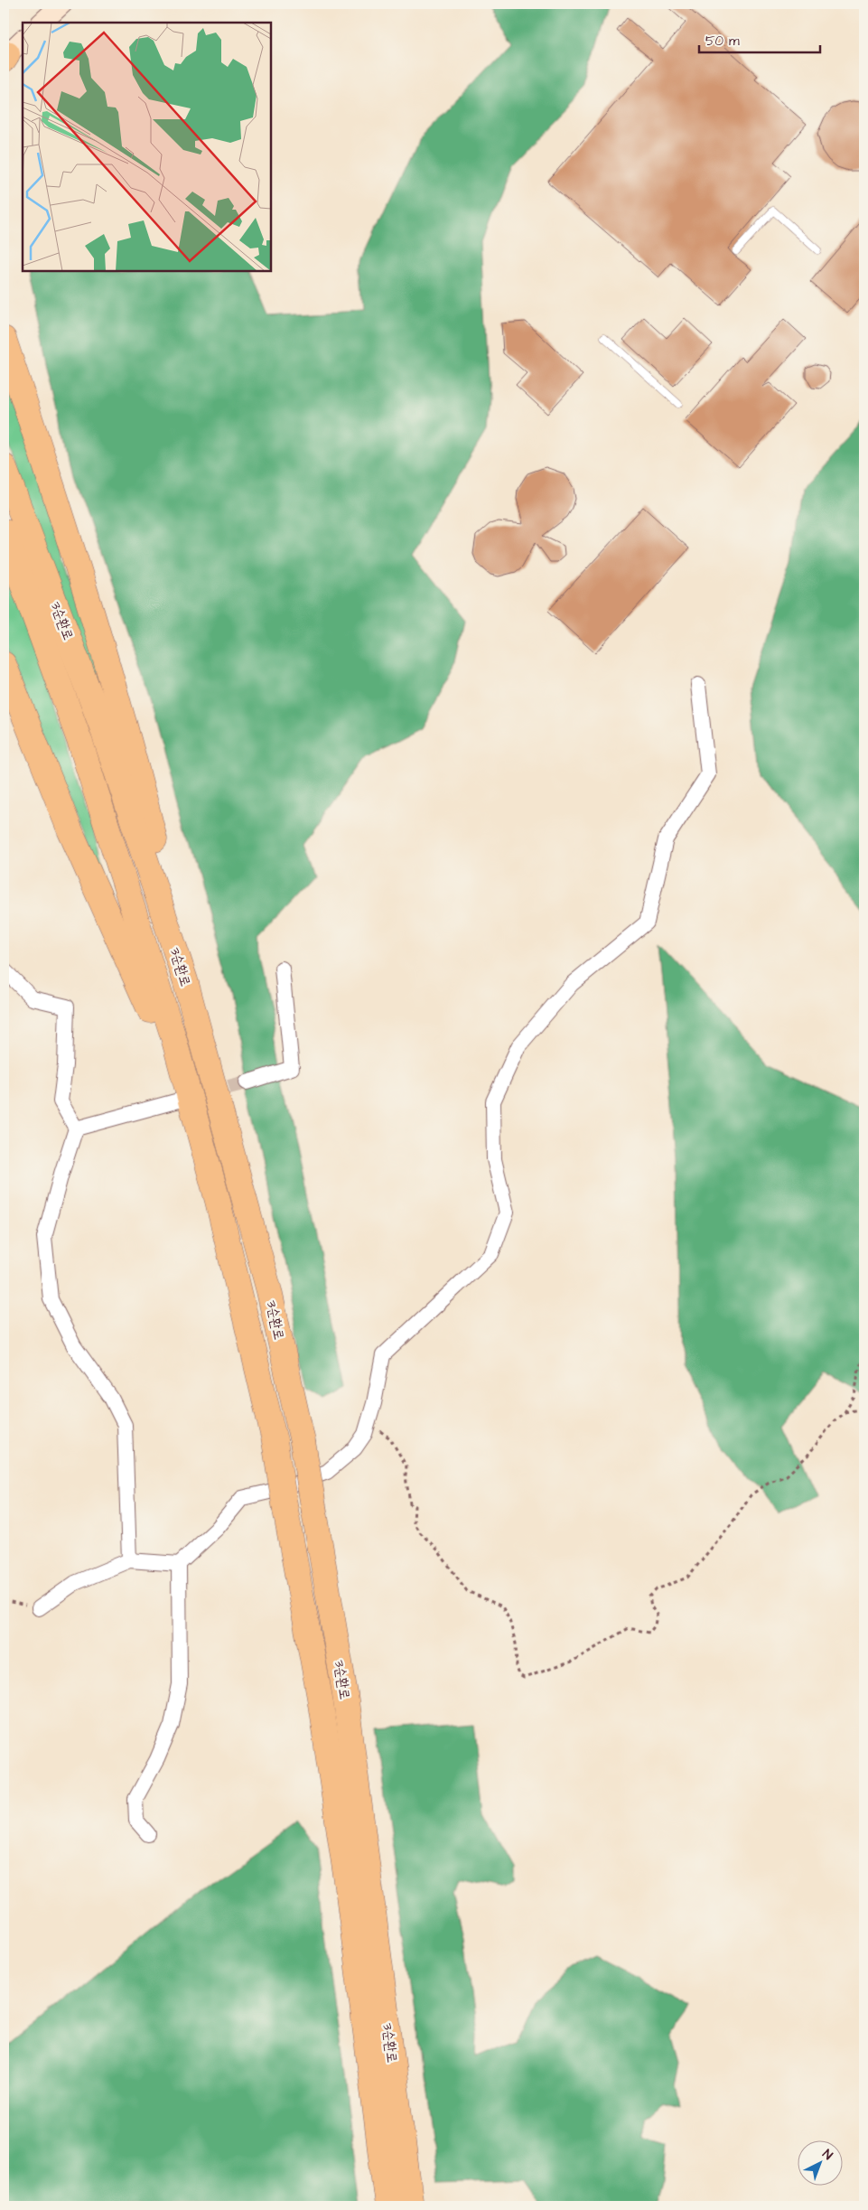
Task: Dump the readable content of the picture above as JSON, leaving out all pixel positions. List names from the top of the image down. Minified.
{"streets":{"highway":["3순환로"]},"scale_bar":"50 m","north":"top right"}
